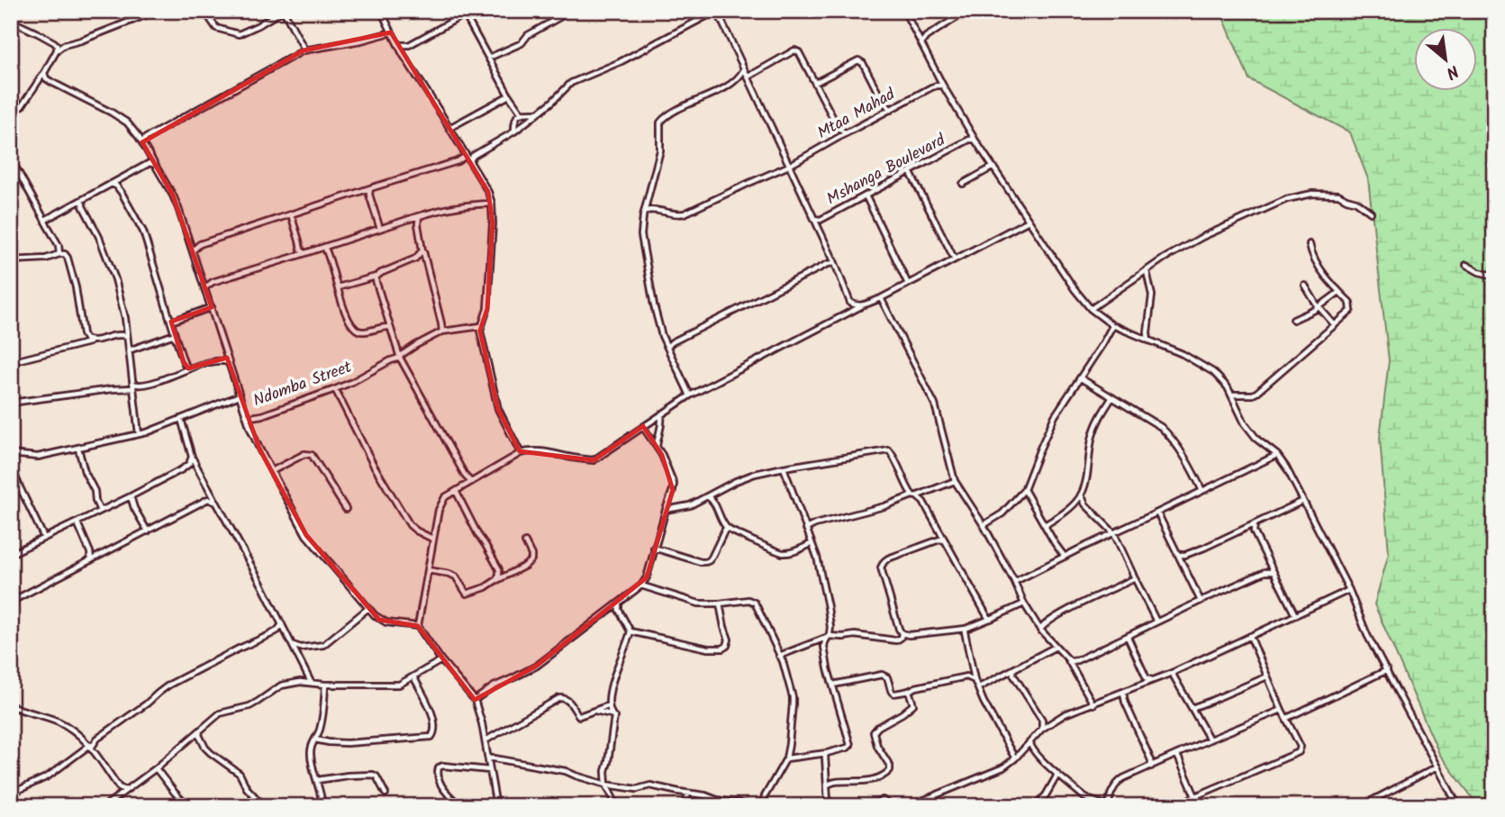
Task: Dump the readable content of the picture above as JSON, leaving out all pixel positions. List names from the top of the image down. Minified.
{"streets":{"street":["Mtaa Mahad","Mshanga Boulevard","Ndomba Street"]},"north":"bottom right"}
